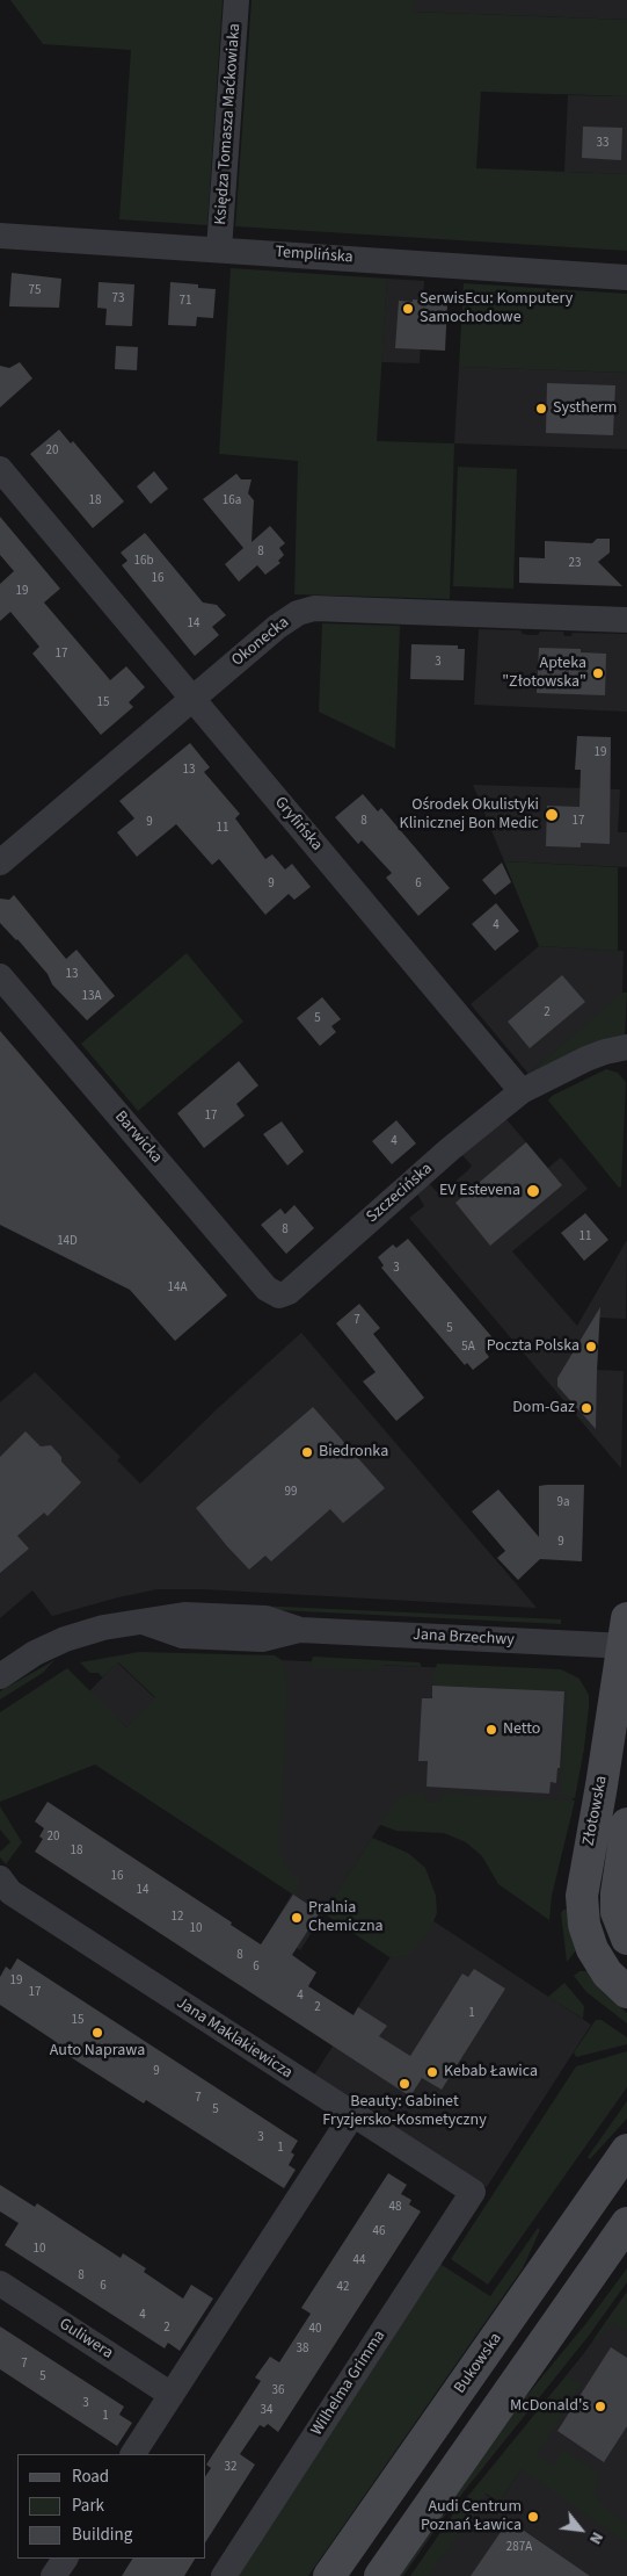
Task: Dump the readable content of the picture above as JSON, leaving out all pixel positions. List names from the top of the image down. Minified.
{"streets":{"main road":["Złotowska","Bukowska"],"street":["Księdza Tomasza Maćkowiaka","Templińska","Okonecka","Gryfińska","Barwicka","Szczecińska","Jana Brzechwy","Jana Maklakiewicza","Guliwera","Wilhelma Grimma"]},"crossings":[["Księdza Tomasza Maćkowiaka","Templińska"],["Okonecka","Gryfińska"],["Gryfińska","Szczecińska"],["Barwicka","Szczecińska"],["Jana Brzechwy","Złotowska"],["Jana Maklakiewicza","Wilhelma Grimma"]],"places":["SerwisEcu: Komputery Samochodowe","Systherm","Apteka \"Złotowska\"","Ośrodek Okulistyki Klinicznej Bon Medic","EV Estevena","Poczta Polska","Dom-Gaz","Biedronka","Netto","Pralnia Chemiczna","Auto Naprawa","Kebab Ławica","Beauty: Gabinet Fryzjersko-Kosmetyczny","McDonald's","Audi Centrum Poznań Ławica"],"house_numbers":["33","75","73","71","20","18","16a","8","16b","23","16","19","14","17","3","15","19","13","8","17","9","11","9","6","4","13","13A","2","5","17","4","8","11","14D","3","14A","7","5","5A","99","9a","9","20","18","16","14","12","10","8","6","19","17","4","2","1","15","9","7","5","3","1","48","46","10","44","8","6","42","4","2","40","38","7","5","36","3","34","1","32","287A"],"legend":["Road","Park","Building"],"north":"bottom right"}
